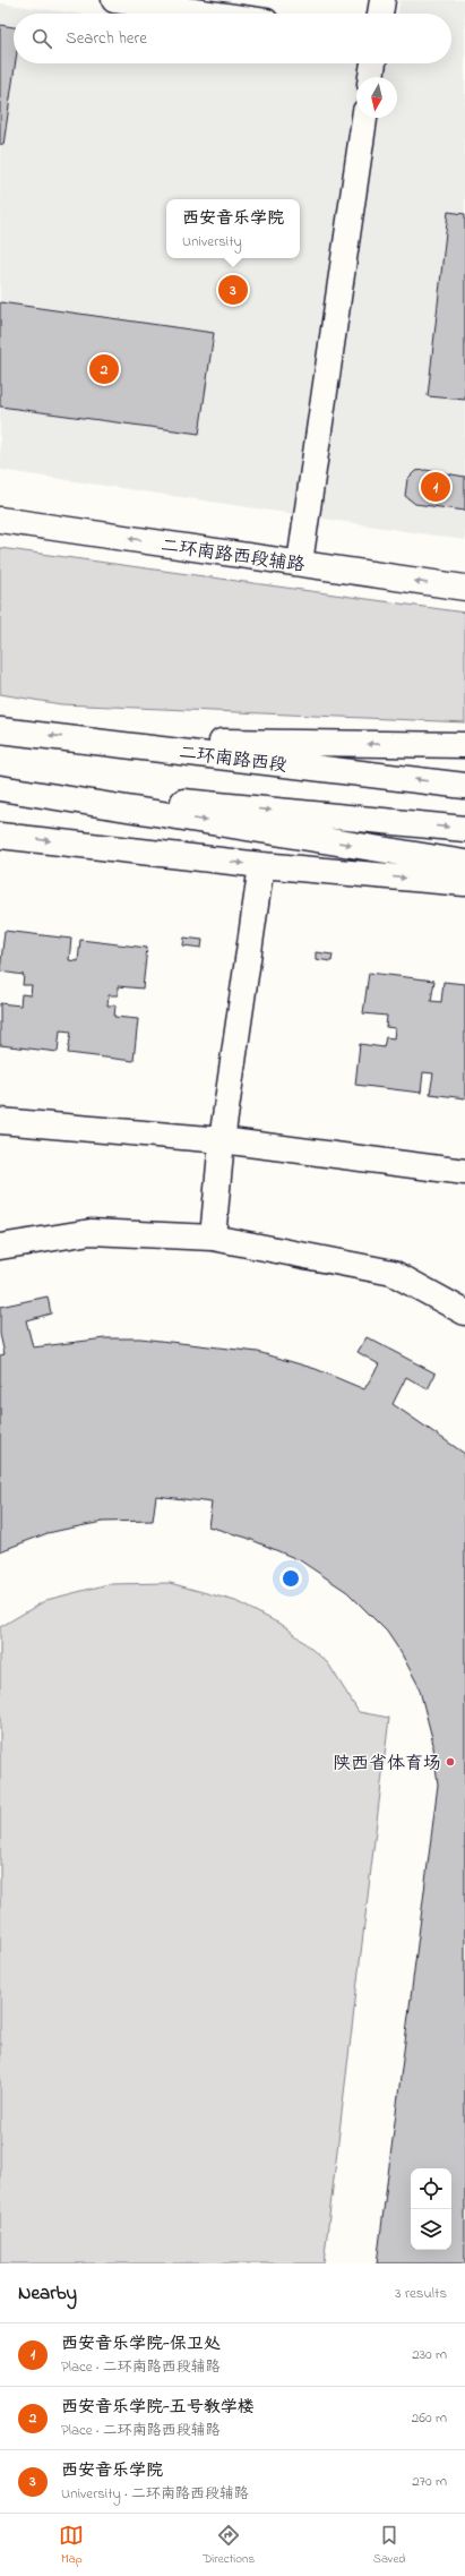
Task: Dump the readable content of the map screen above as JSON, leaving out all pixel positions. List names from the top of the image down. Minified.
{"streets":{"main road":["二环南路西段辅路","二环南路西段"]},"places":["陕西省体育场"],"north":"bottom","page":{"search":"Search here","popup":["西安音乐学院","University"],"pins":["3","2","1"],"heading":["Nearby","3 results"],"list":[{"mark":"1","name":"西安音乐学院-保卫处","note":"Place · 二环南路西段辅路","value":"230 m"},{"mark":"2","name":"西安音乐学院-五号教学楼","note":"Place · 二环南路西段辅路","value":"260 m"},{"mark":"3","name":"西安音乐学院","note":"University · 二环南路西段辅路","value":"270 m"}],"nav":["Map","Directions","Saved"]}}
